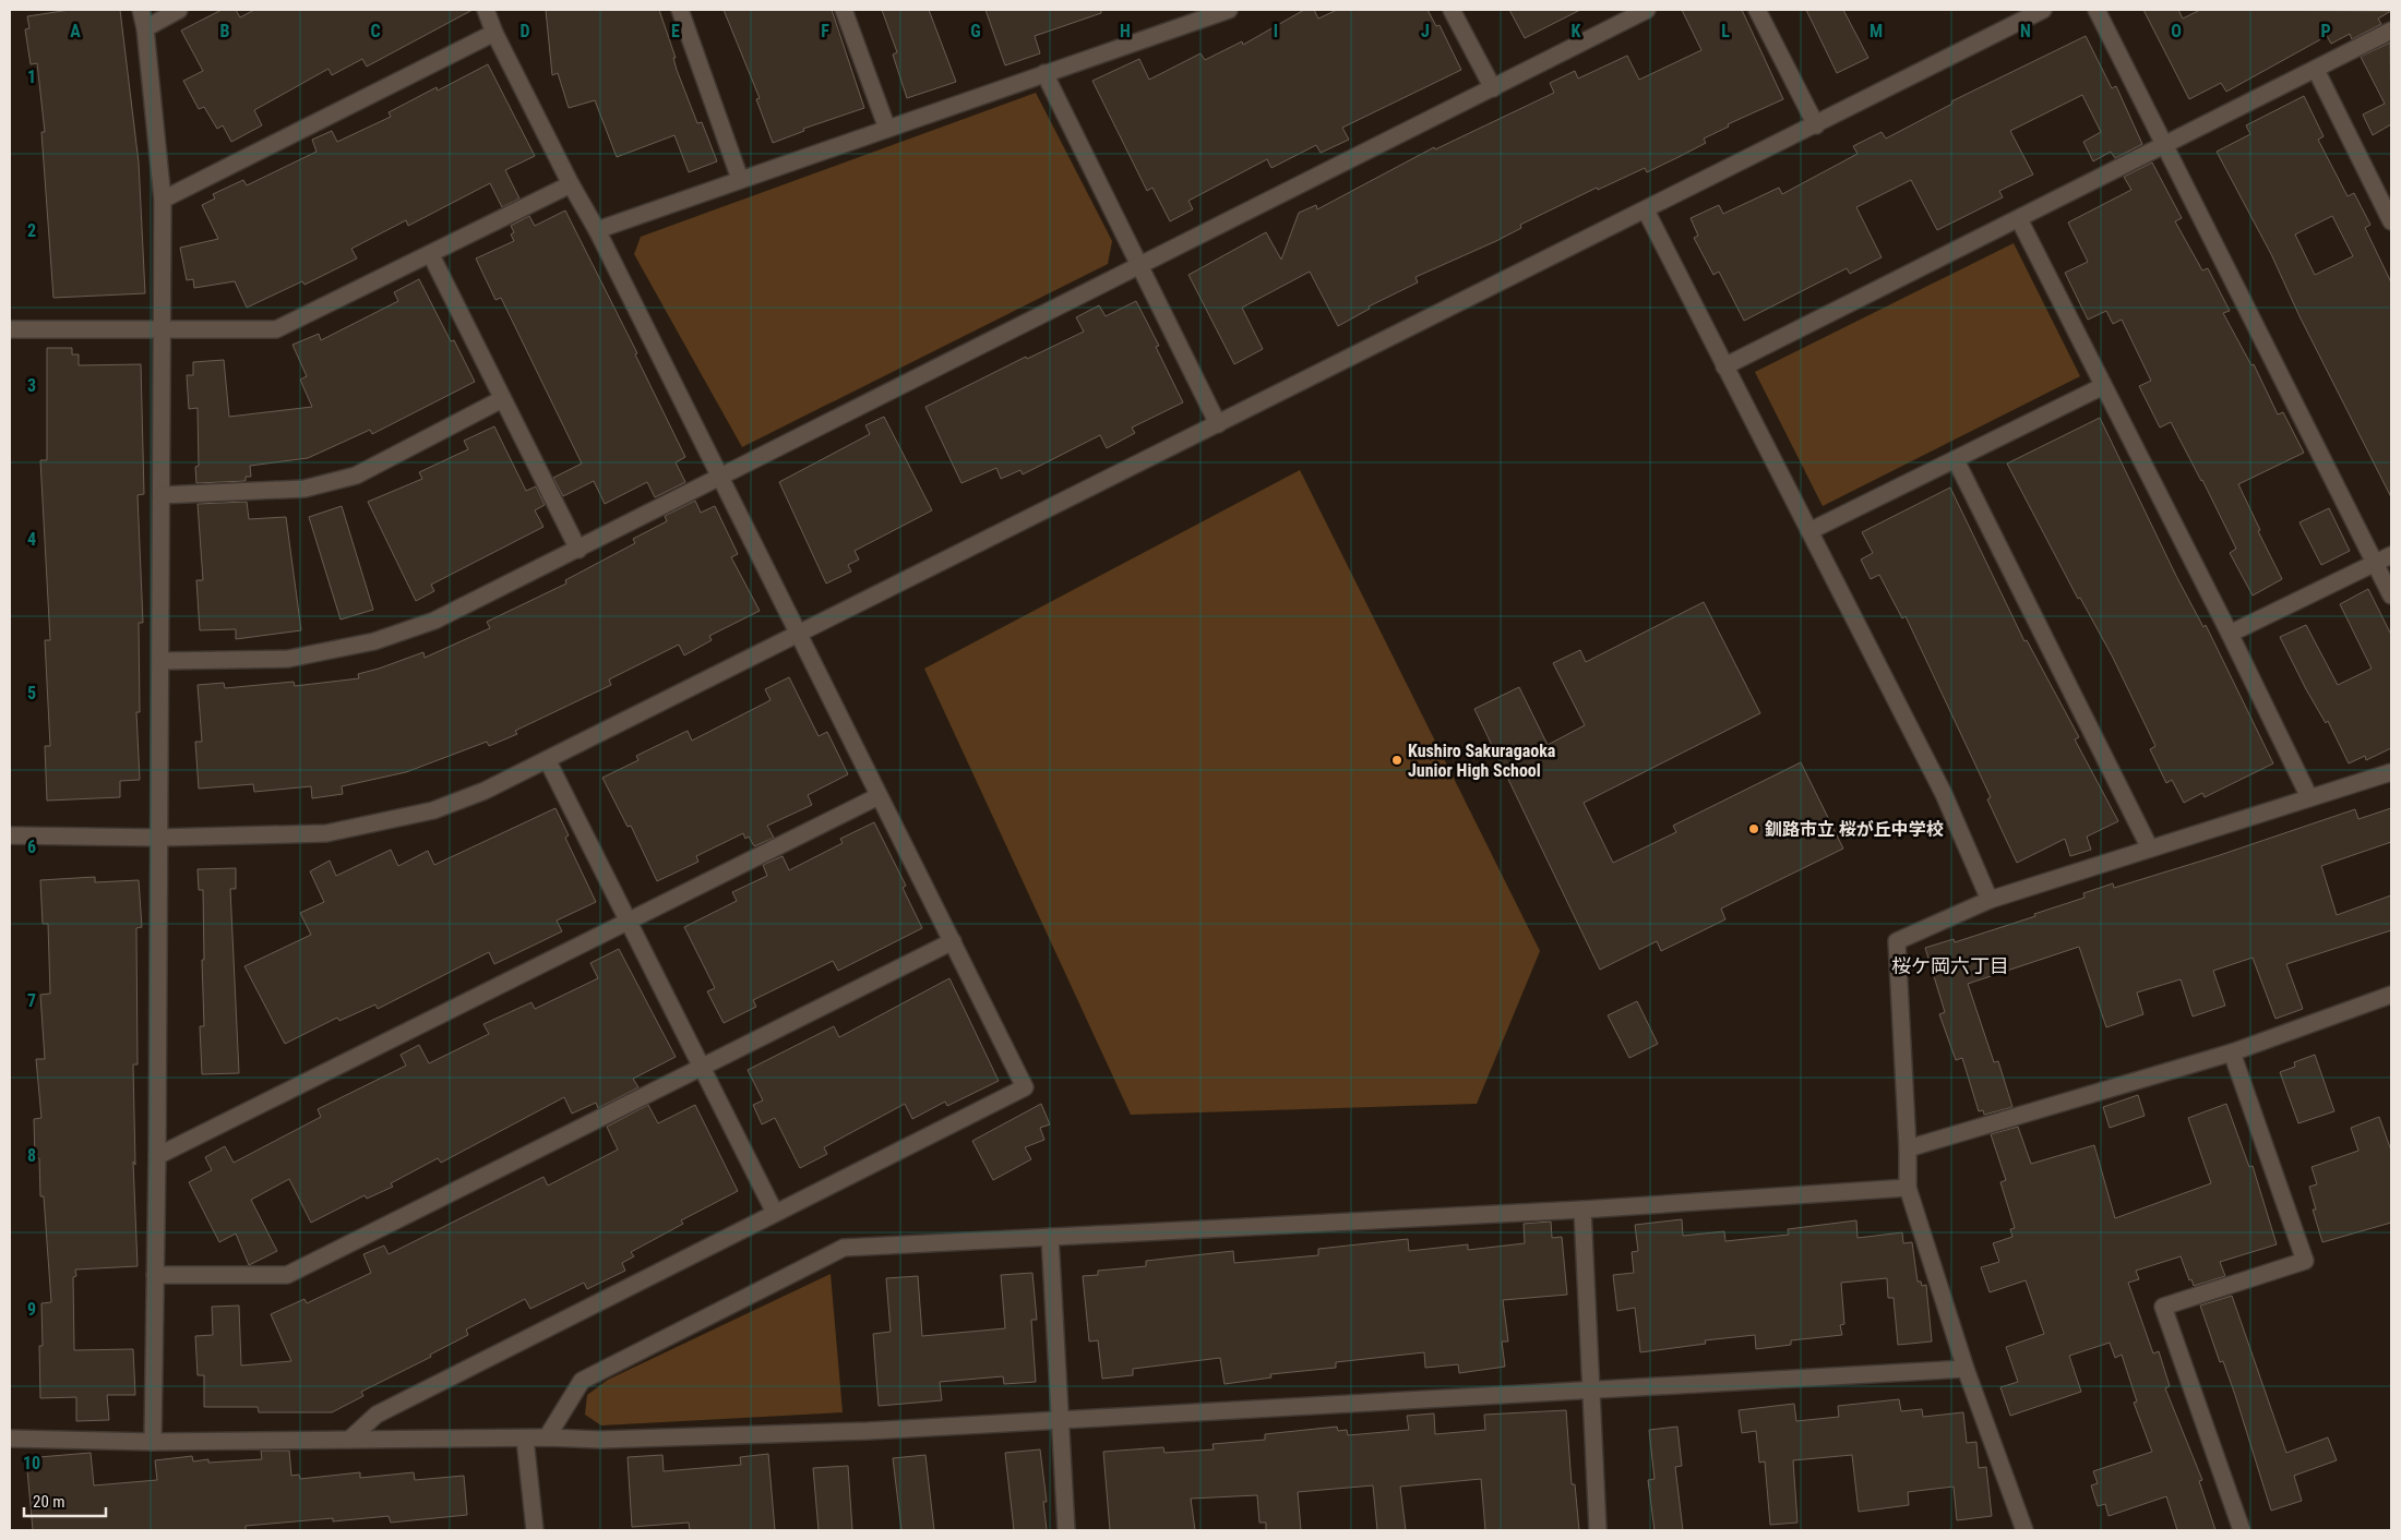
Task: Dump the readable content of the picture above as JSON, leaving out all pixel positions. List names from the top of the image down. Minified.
{"districts":["桜ケ岡六丁目"],"places":["Kushiro Sakuragaoka Junior High School","釧路市立 桜が丘中学校"],"scale_bar":"20 m","grid":{"columns":["A","B","C","D","E","F","G","H","I","J","K","L","M","N","O","P"],"rows":["1","2","3","4","5","6","7","8","9","10"]}}
